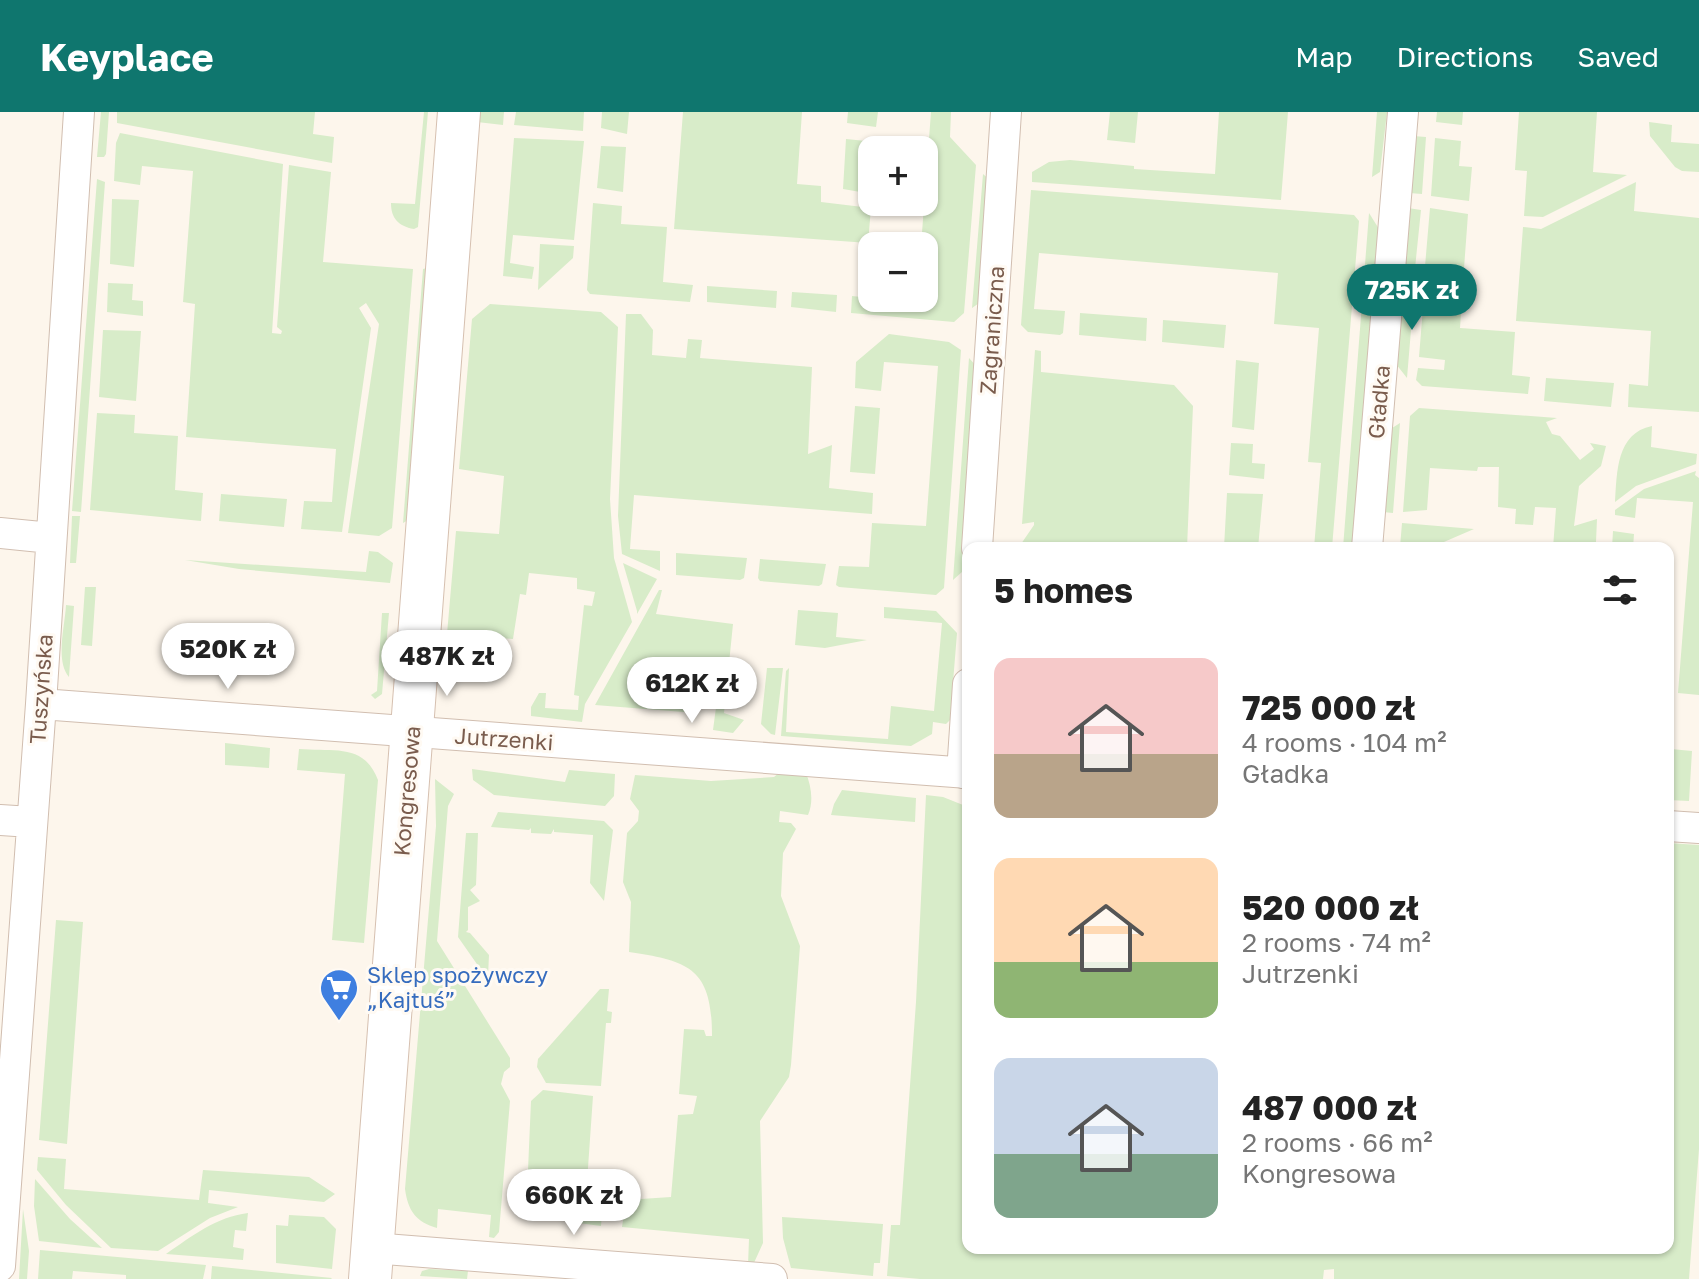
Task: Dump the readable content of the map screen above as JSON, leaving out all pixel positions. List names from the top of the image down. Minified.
{"streets":{"street":["Zagraniczna","Gładka","Tuszyńska","Jutrzenki","Kongresowa"]},"crossings":[["Tuszyńska","Jutrzenki"],["Jutrzenki","Kongresowa"]],"places":{"supermarket":["Sklep spożywczy „Kajtuś”"]},"page":{"header":"Keyplace","nav":["Map","Directions","Saved"],"map_buttons":["+","−"],"price":["725K zł","520K zł","487K zł","612K zł","660K zł"],"heading":"5 homes","list":[{"name":"725 000 zł","note":"4 rooms · 104 m² · Gładka"},{"name":"520 000 zł","note":"2 rooms · 74 m² · Jutrzenki"},{"name":"487 000 zł","note":"2 rooms · 66 m² · Kongresowa"}]}}
